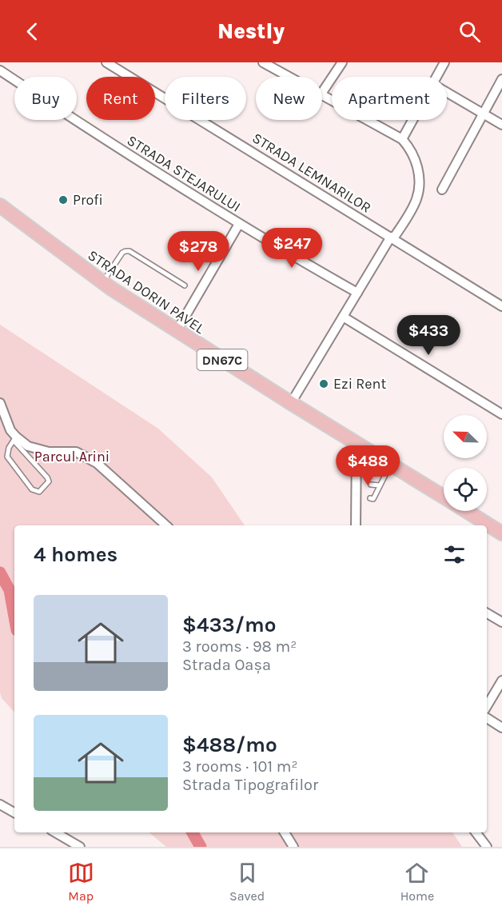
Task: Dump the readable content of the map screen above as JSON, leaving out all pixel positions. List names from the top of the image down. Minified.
{"streets":{"main road":["STRADA DORIN PAVEL","DN67C"],"street":["STRADA LEMNARILOR","STRADA STEJARULUI"]},"parks":["Parcul Arini"],"places":["Profi","Ezi Rent"],"north":"top left","page":{"header":"Nestly","chip":["Buy","Rent","Filters","New","Apartment"],"price":["$247","$278","$433","$488"],"heading":"4 homes","list":[{"name":"$433/mo","note":"3 rooms · 98 m² · Strada Oașa"},{"name":"$488/mo","note":"3 rooms · 101 m² · Strada Tipografilor"}],"tabs":["Map","Saved","Home"]}}
